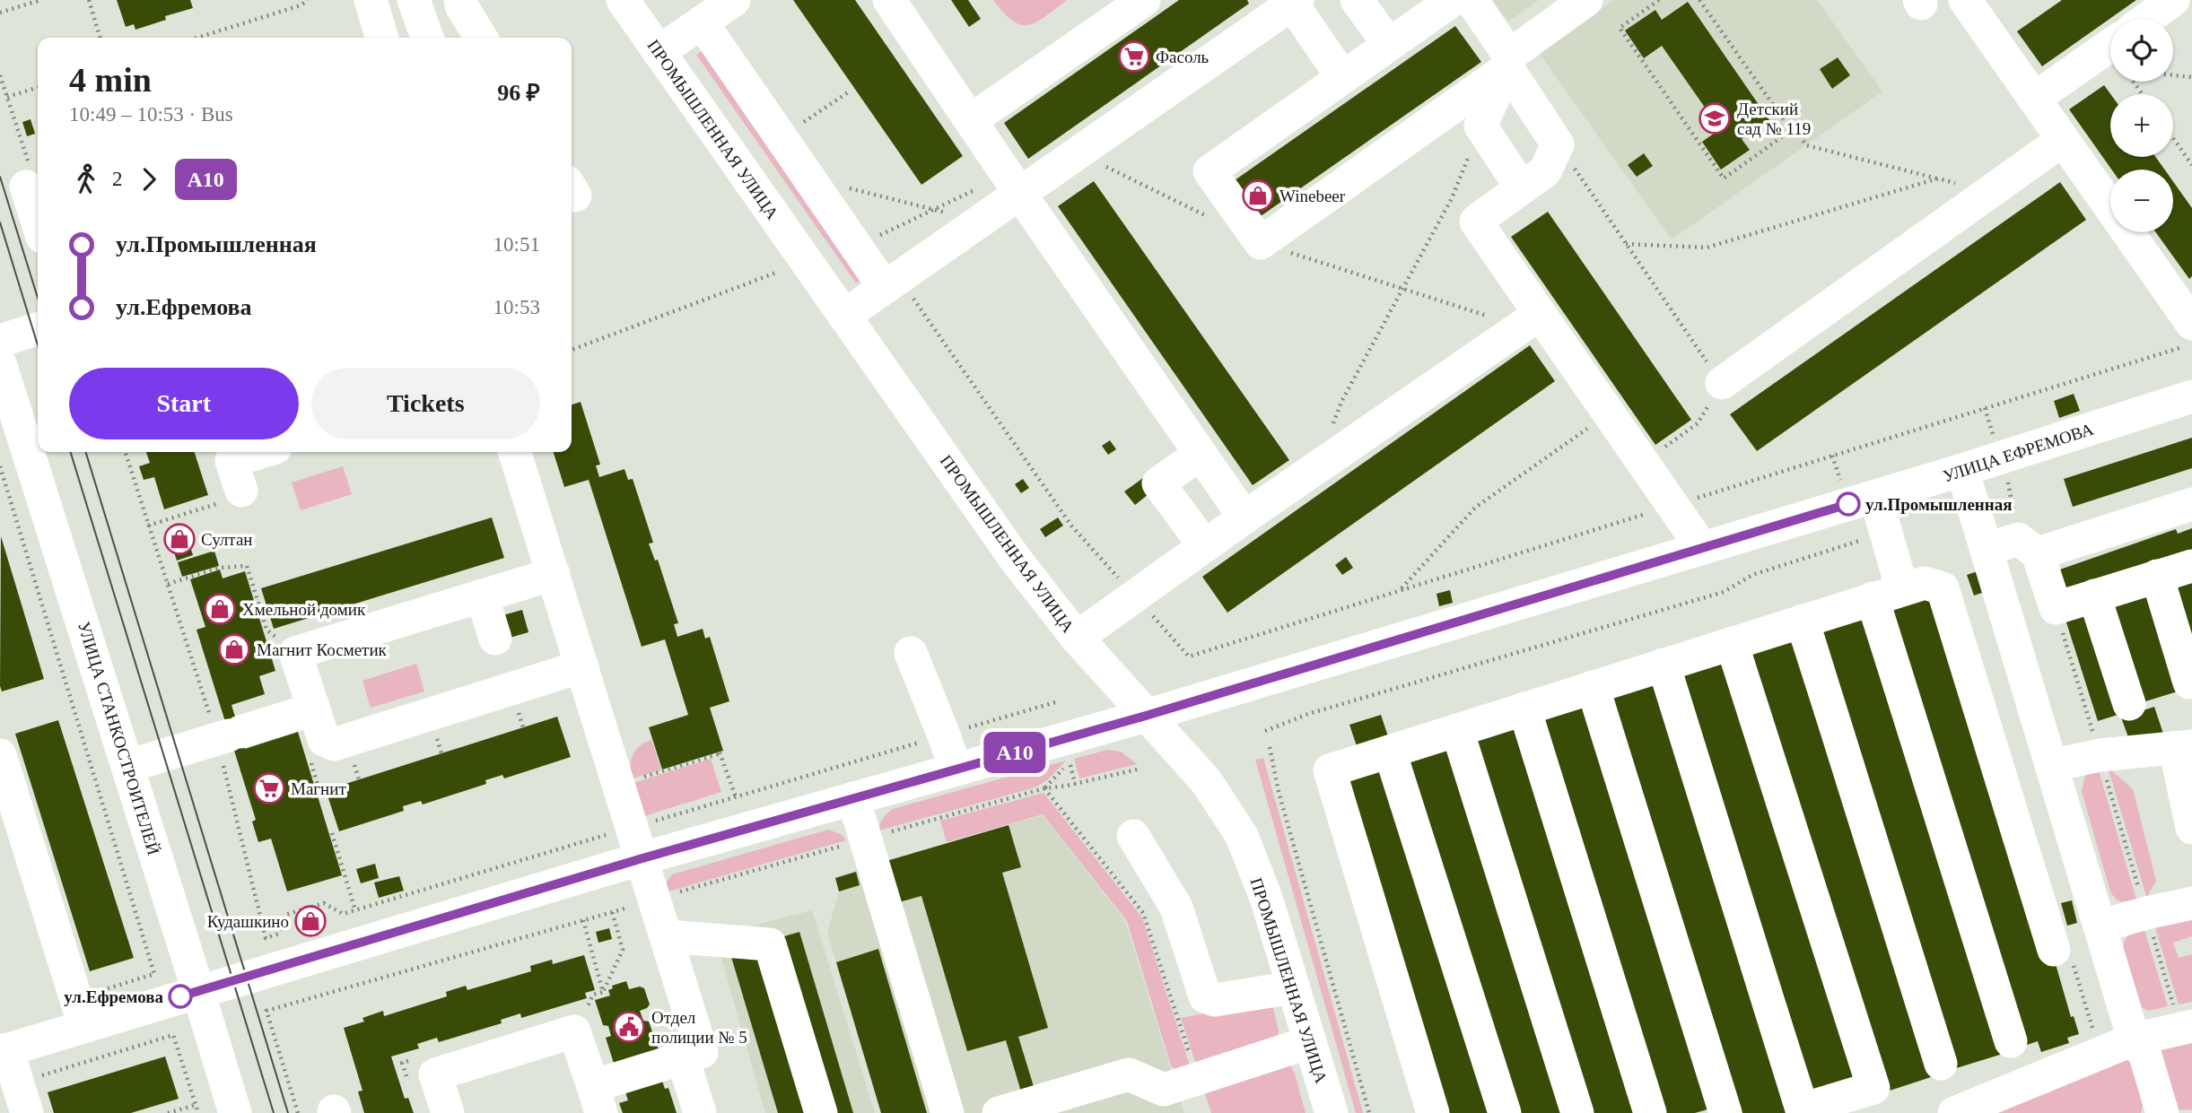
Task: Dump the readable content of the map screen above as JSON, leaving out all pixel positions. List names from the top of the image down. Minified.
{"streets":{"street":["ПРОМЫШЛЕННАЯ УЛИЦА","УЛИЦА ЕФРЕМОВА","УЛИЦА СТАНКОСТРОИТЕЛЕЙ"]},"crossings":[["ПРОМЫШЛЕННАЯ УЛИЦА","УЛИЦА ЕФРЕМОВА"],["УЛИЦА ЕФРЕМОВА","УЛИЦА СТАНКОСТРОИТЕЛЕЙ"]],"places":{"supermarket":["Фасоль","Магнит"],"school or university":["Детский сад № 119"],"shop":["Winebeer","Султан","Хмельной домик","Магнит Косметик","Кудашкино"],"other":["ул.Промышленная","ул.Ефремова"],"public building":["Отдел полиции № 5"]},"lines":["bus line А10"],"page":{"on_map":"А10","map_buttons":["+","−"],"heading":["4 min","10:49 – 10:53 · Bus","96 ₽"],"legs":["2","А10"],"list":[{"name":"ул.Промышленная","value":"10:51"},{"name":"ул.Ефремова","value":"10:53"}],"buttons":["Start","Tickets"]}}
